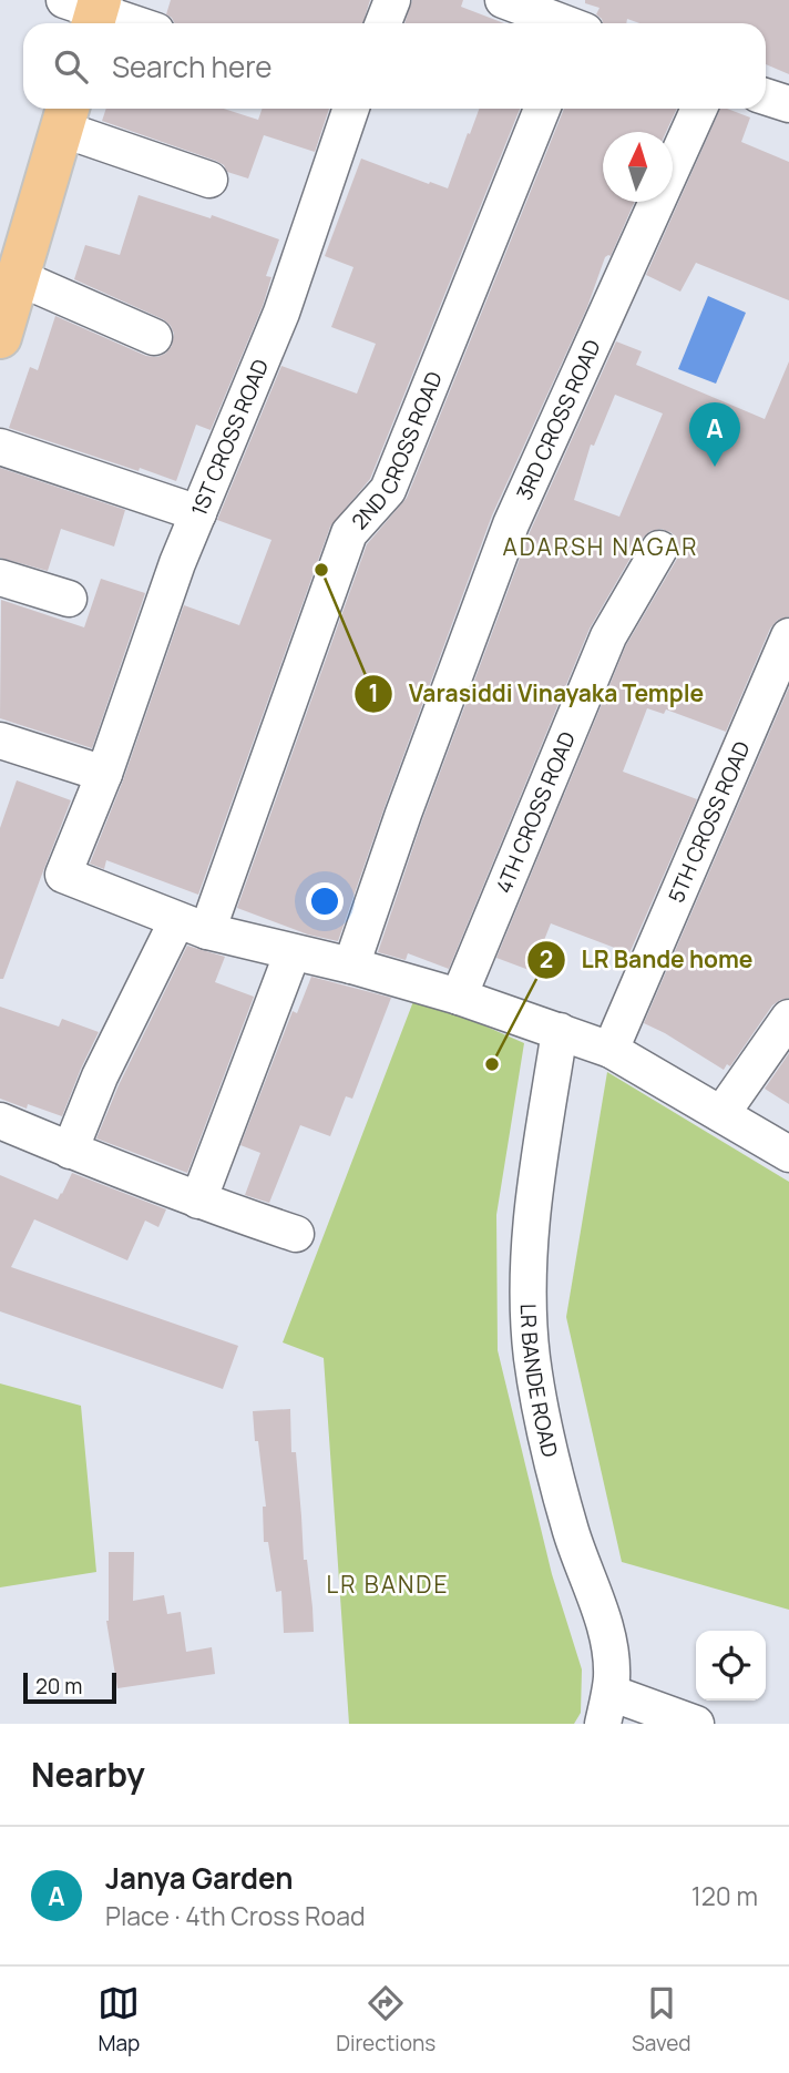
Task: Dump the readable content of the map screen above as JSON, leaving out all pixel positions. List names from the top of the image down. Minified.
{"streets":{"street":["3RD CROSS ROAD","1ST CROSS ROAD","2ND CROSS ROAD","4TH CROSS ROAD","5TH CROSS ROAD","LR BANDE ROAD"]},"crossings":[["1ST CROSS ROAD","2ND CROSS ROAD"]],"districts":["ADARSH NAGAR","LR BANDE"],"places":["Varasiddi Vinayaka Temple","LR Bande home"],"scale_bar":"20 m","north":"top","page":{"search":"Search here","pins":"A","scale":"20 m","heading":"Nearby","list":[{"mark":"A","name":"Janya Garden","note":"Place · 4th Cross Road","value":"120 m"}],"nav":["Map","Directions","Saved"]}}
